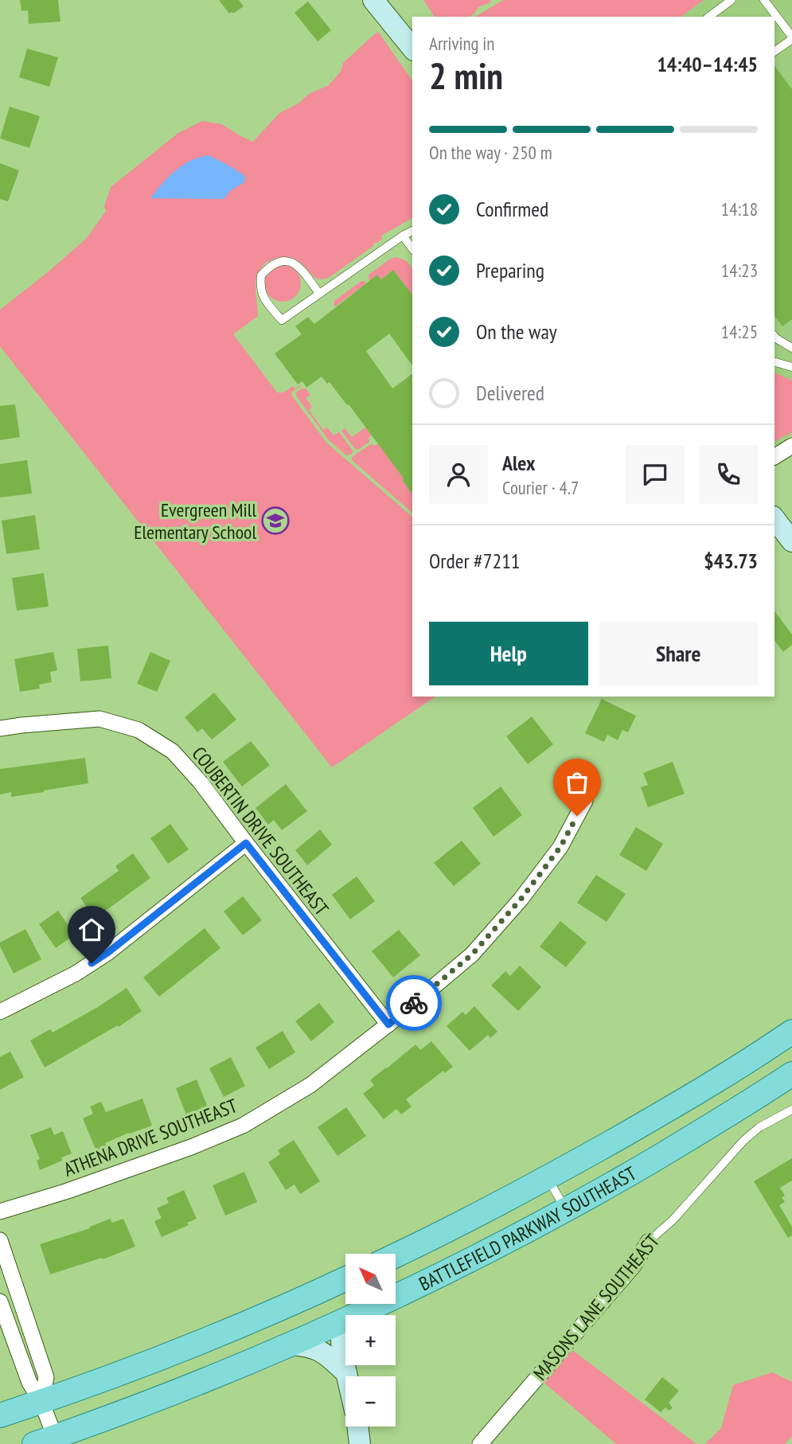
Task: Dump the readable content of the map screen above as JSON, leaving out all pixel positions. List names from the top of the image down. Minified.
{"streets":{"main road":["BATTLEFIELD PARKWAY SOUTHEAST"],"street":["COUBERTIN DRIVE SOUTHEAST","ATHENA DRIVE SOUTHEAST","MASONS LANE SOUTHEAST"]},"crossings":[["COUBERTIN DRIVE SOUTHEAST","ATHENA DRIVE SOUTHEAST"]],"places":{"school or university":["Evergreen Mill Elementary School"]},"north":"top left","page":{"heading":["2 min","Arriving in","14:40–14:45"],"panel":["Alex","Courier · 4.7","Order #7211","$43.73"],"bar":"On the way · 250 m","list":[["Confirmed","14:18"],["Preparing","14:23"],["On the way","14:25"],"Delivered"],"buttons":["Help","Share"],"map_buttons":["+","−"]}}
